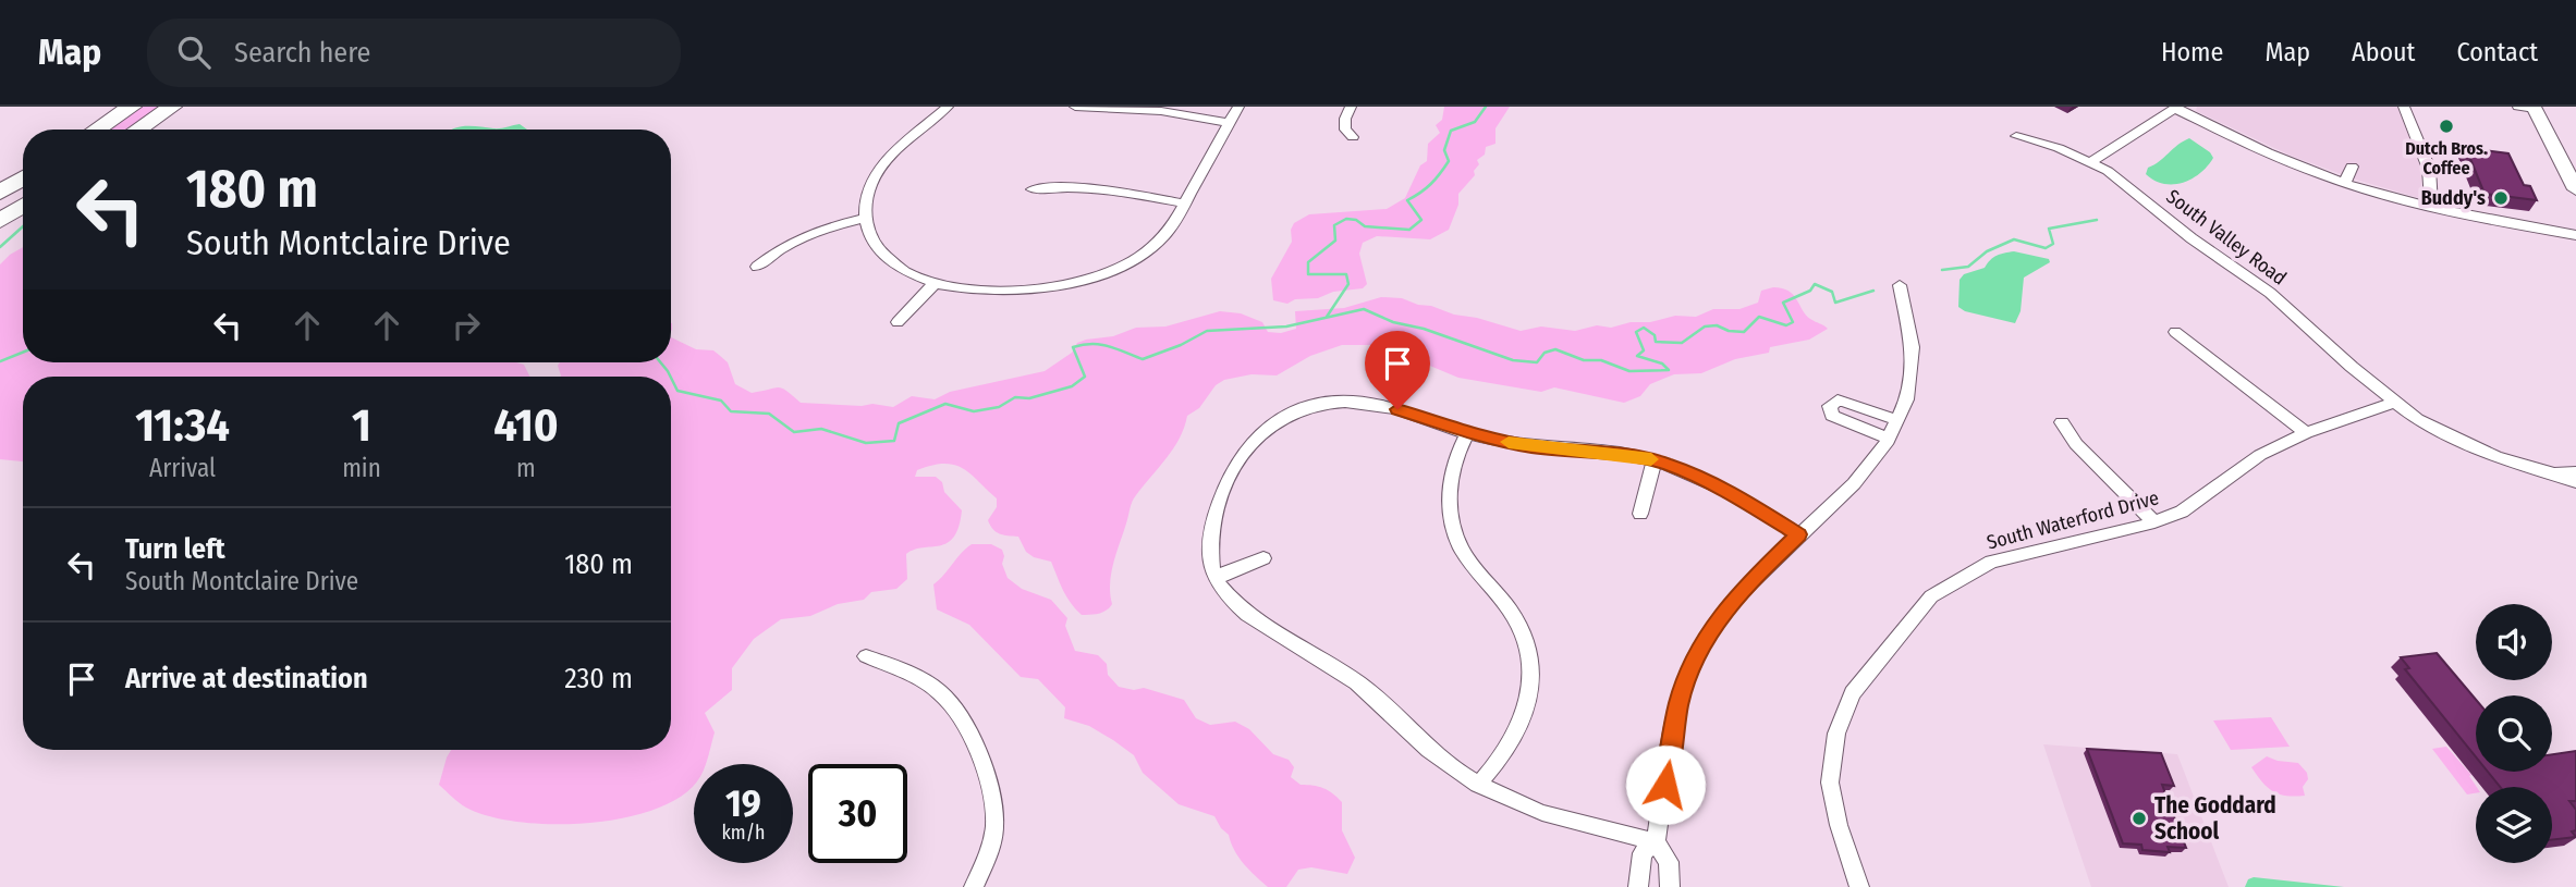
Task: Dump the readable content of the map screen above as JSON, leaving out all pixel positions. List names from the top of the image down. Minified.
{"streets":{"street":["South Valley Road","South Waterford Drive"]},"crossings":[["South Valley Road","South Waterford Drive"]],"places":["Dutch Bros. Coffee","Buddy's","The Goddard School"],"page":{"header":"Map","search":"Search here","nav":["Home","Map","About","Contact"],"turn":["180 m","South Montclaire Drive"],"eta":["11:34","Arrival","1","min","410","m"],"list":[{"name":"Turn left","note":"South Montclaire Drive","value":"180 m"},{"name":"Arrive at destination","value":"230 m"}],"speed":"19 km/h","limit":"30"}}
